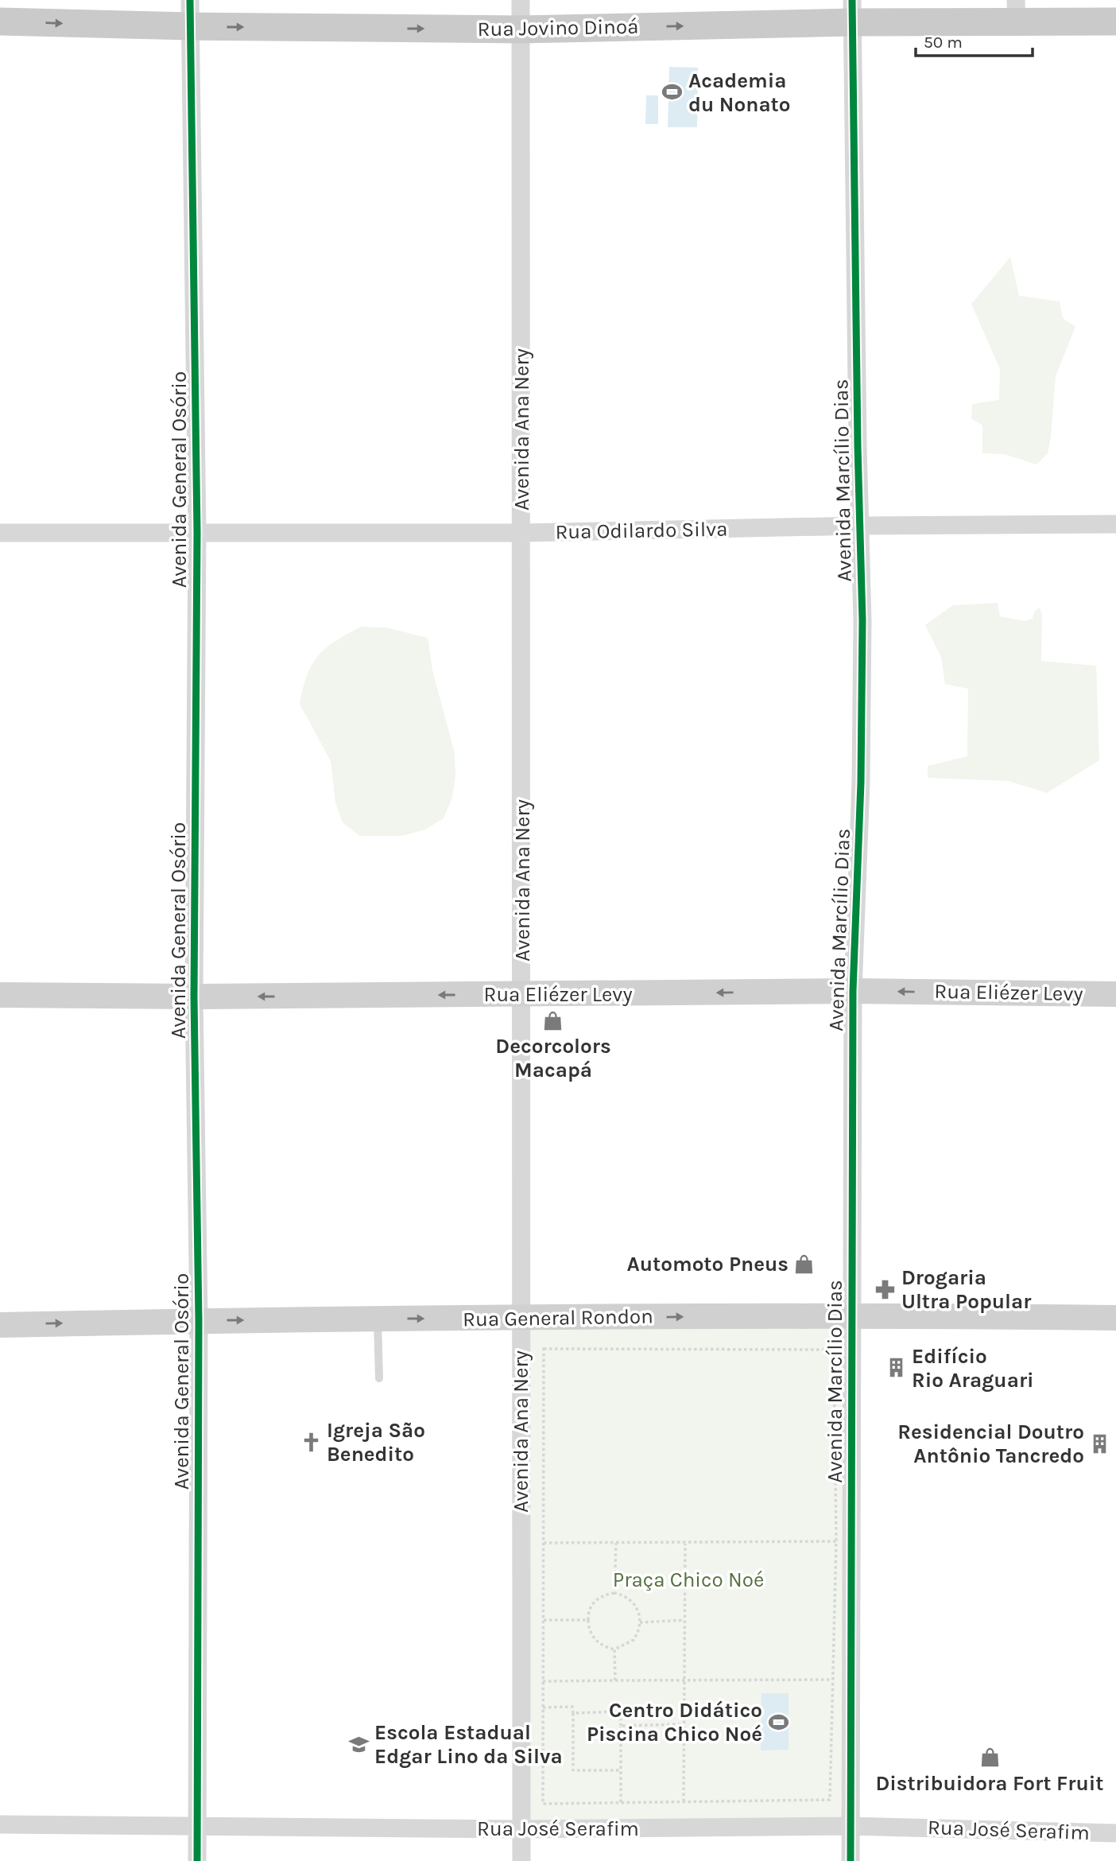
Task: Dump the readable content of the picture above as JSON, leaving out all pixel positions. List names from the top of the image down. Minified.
{"streets":{"main road":["Rua Jovino Dinoá","Rua Eliézer Levy","Rua General Rondon"],"street":["Avenida Ana Nery","Avenida General Osório","Avenida Marcílio Dias","Rua Odilardo Silva","Rua José Serafim"]},"crossings":[["Rua Jovino Dinoá","Avenida Ana Nery"],["Rua Jovino Dinoá","Avenida General Osório"],["Rua Jovino Dinoá","Avenida Marcílio Dias"],["Avenida Ana Nery","Rua Odilardo Silva"],["Avenida Ana Nery","Rua Eliézer Levy"],["Avenida Ana Nery","Rua General Rondon"],["Avenida Ana Nery","Rua José Serafim"],["Avenida General Osório","Rua Odilardo Silva"],["Avenida General Osório","Rua Eliézer Levy"],["Avenida General Osório","Rua General Rondon"],["Avenida General Osório","Rua José Serafim"],["Avenida Marcílio Dias","Rua Odilardo Silva"],["Avenida Marcílio Dias","Rua Eliézer Levy"],["Avenida Marcílio Dias","Rua General Rondon"],["Avenida Marcílio Dias","Rua José Serafim"]],"one_way":["Rua Jovino Dinoá","Rua Eliézer Levy","Rua General Rondon"],"parks":["Praça Chico Noé"],"places":{"sports":["Academia du Nonato","Centro Didático Piscina Chico Noé"],"shop":["Decorcolors Macapá","Automoto Pneus","Distribuidora Fort Fruit"],"pharmacy":["Drogaria Ultra Popular"],"building":["Edifício Rio Araguari","Residencial Doutro Antônio Tancredo"],"church":["Igreja São Benedito"],"school or university":["Escola Estadual Edgar Lino da Silva"]},"scale_bar":"50 m"}
